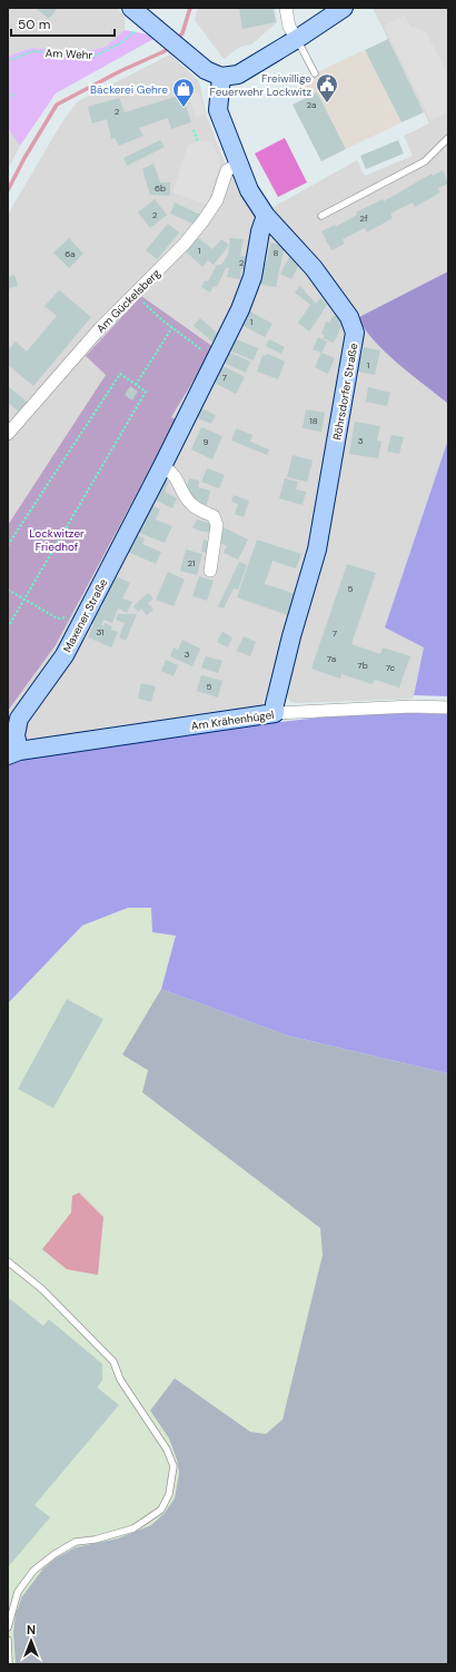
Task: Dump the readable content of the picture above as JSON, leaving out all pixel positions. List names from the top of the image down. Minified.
{"streets":{"street":["Am Gückelsberg","Röhrsdorfer Straße","Maxener Straße","Am Krähenhügel"],"path":["Am Wehr"]},"crossings":[["Am Gückelsberg","Röhrsdorfer Straße"],["Röhrsdorfer Straße","Maxener Straße"],["Röhrsdorfer Straße","Am Krähenhügel"],["Maxener Straße","Am Krähenhügel"]],"parks":["Lockwitzer Friedhof"],"places":{"public building":["Freiwillige Feuerwehr Lockwitz"],"shop":["Bäckerei Gehre"]},"house_numbers":["2a","2","6b","2","2f","1","8","6a","2","1","1","7","18","3","9","21","5","31","7","3","7a","7b","7c","5"],"scale_bar":"50 m","north":"top"}
